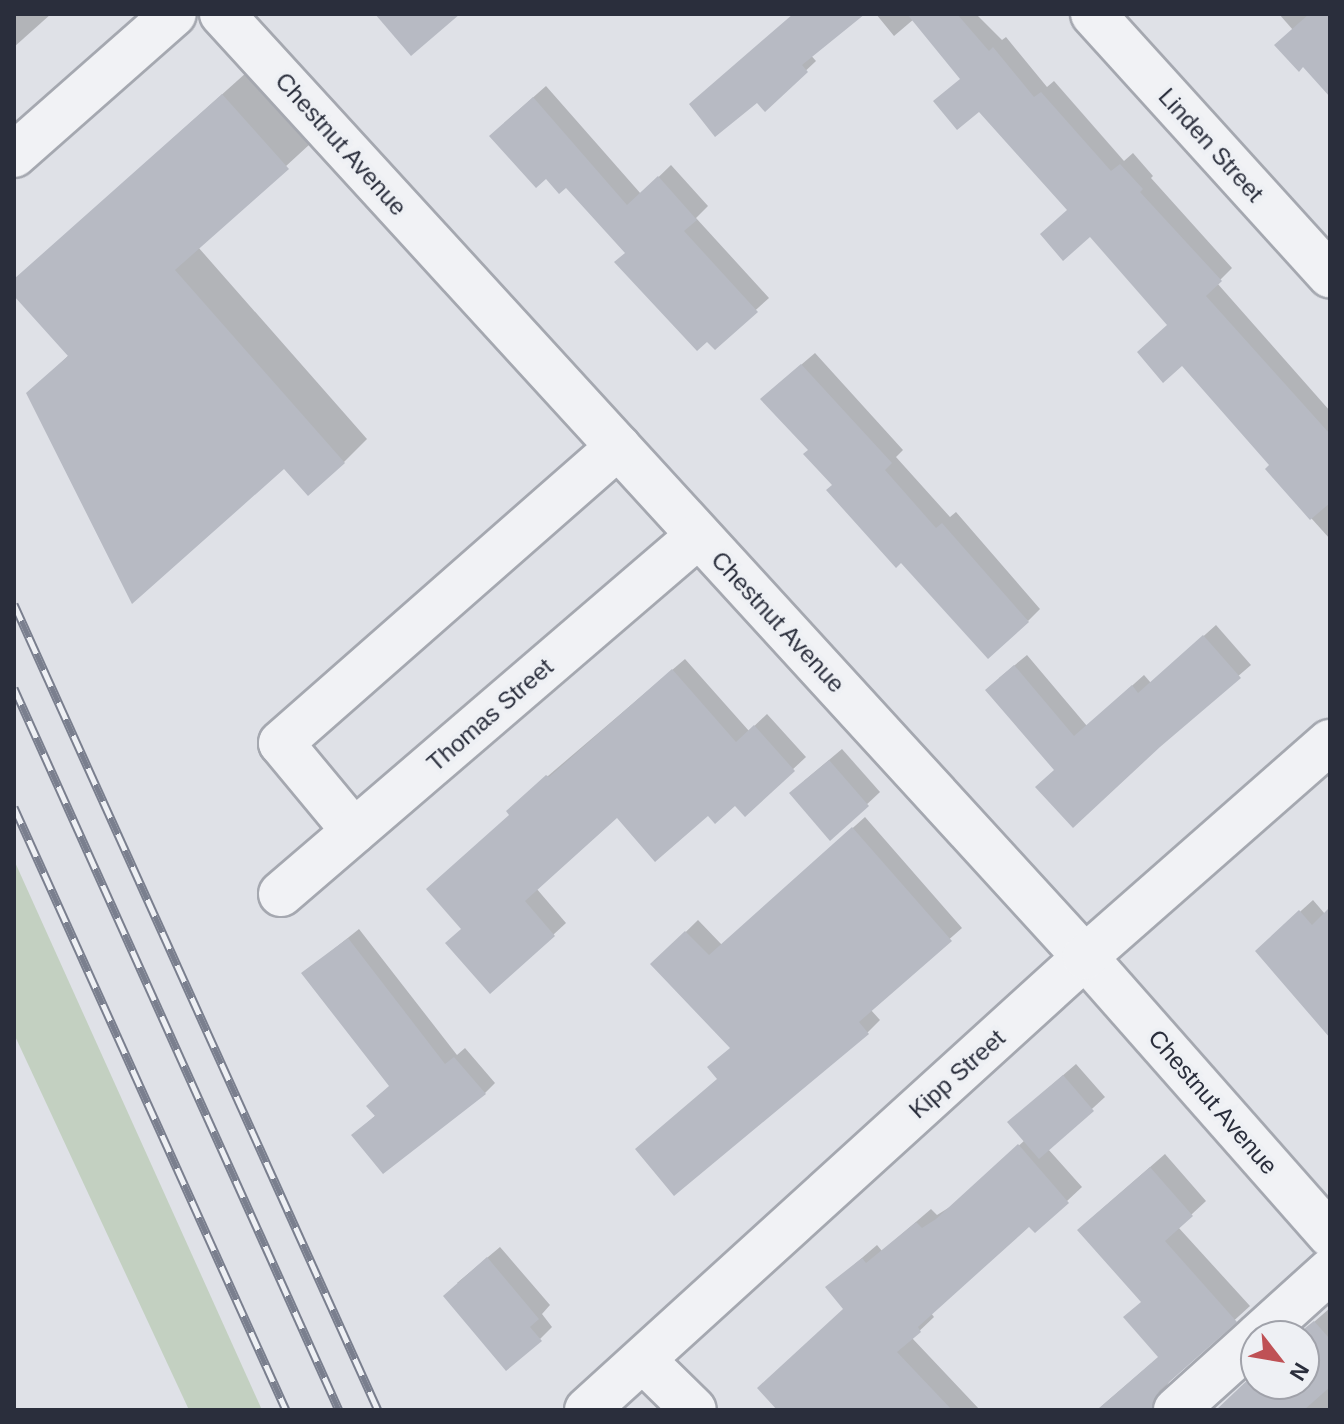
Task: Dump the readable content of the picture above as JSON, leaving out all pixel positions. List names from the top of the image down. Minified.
{"streets":{"street":["Chestnut Avenue","Linden Street","Thomas Street","Kipp Street"]},"crossings":[["Chestnut Avenue","Thomas Street"],["Chestnut Avenue","Kipp Street"]],"north":"bottom right"}
